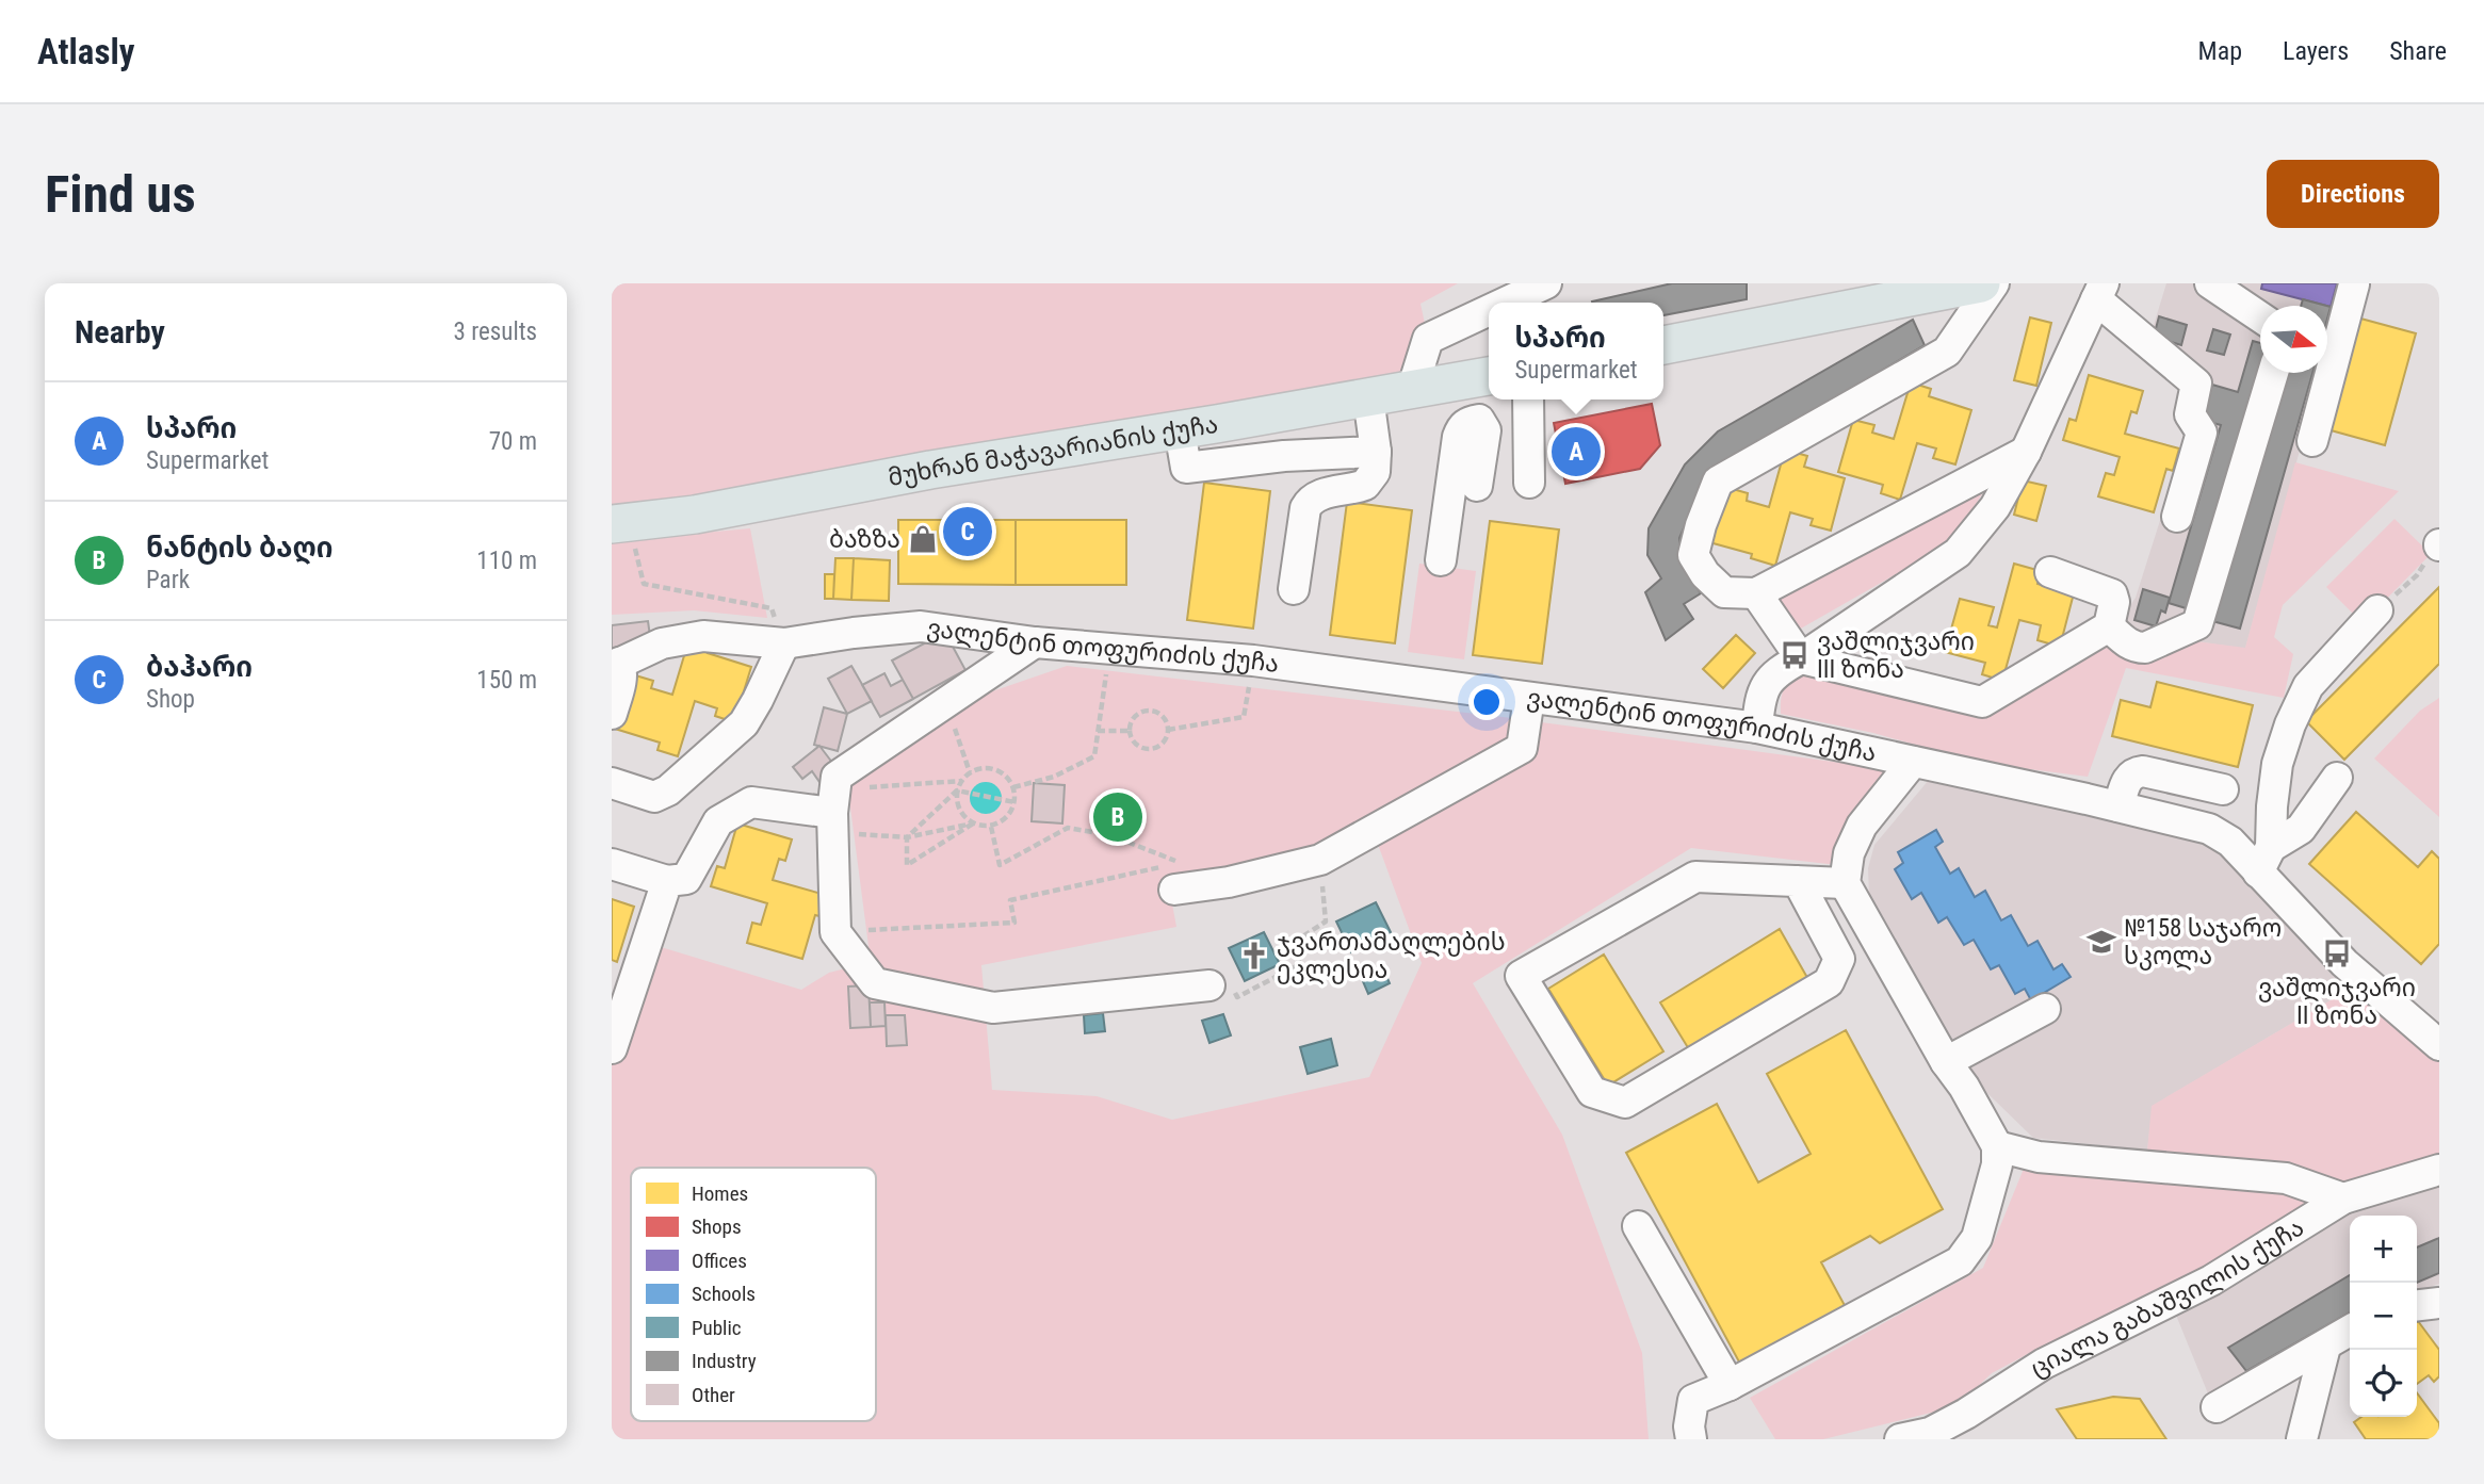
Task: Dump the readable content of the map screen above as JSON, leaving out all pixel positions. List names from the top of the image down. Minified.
{"streets":{"main road":["მუხრან მაჭავარიანის ქუჩა"],"street":["ვალენტინ თოფურიძის ქუჩა","ციალა გაბაშვილის ქუჩა"]},"places":{"shop":["ბაზზა"],"bus stop":["ვაშლიჯვარი III ზონა","ვაშლიჯვარი II ზონა"],"school or university":["№158 საჯარო სკოლა"],"church":["ჯვართამაღლების ეკლესია"]},"legend":["Homes","Shops","Offices","Schools","Public","Industry","Other"],"north":"right","page":{"header":"Atlasly","nav":["Map","Layers","Share"],"buttons":"Directions","title":"Find us","heading":["Nearby","3 results"],"popup":["სპარი","Supermarket"],"list":[{"mark":"A","name":"სპარი","note":"Supermarket","value":"70 m"},{"mark":"B","name":"ნანტის ბაღი","note":"Park","value":"110 m"},{"mark":"C","name":"ბაჰარი","note":"Shop","value":"150 m"}],"pins":["A","C","B"],"map_buttons":["+","−"]}}
